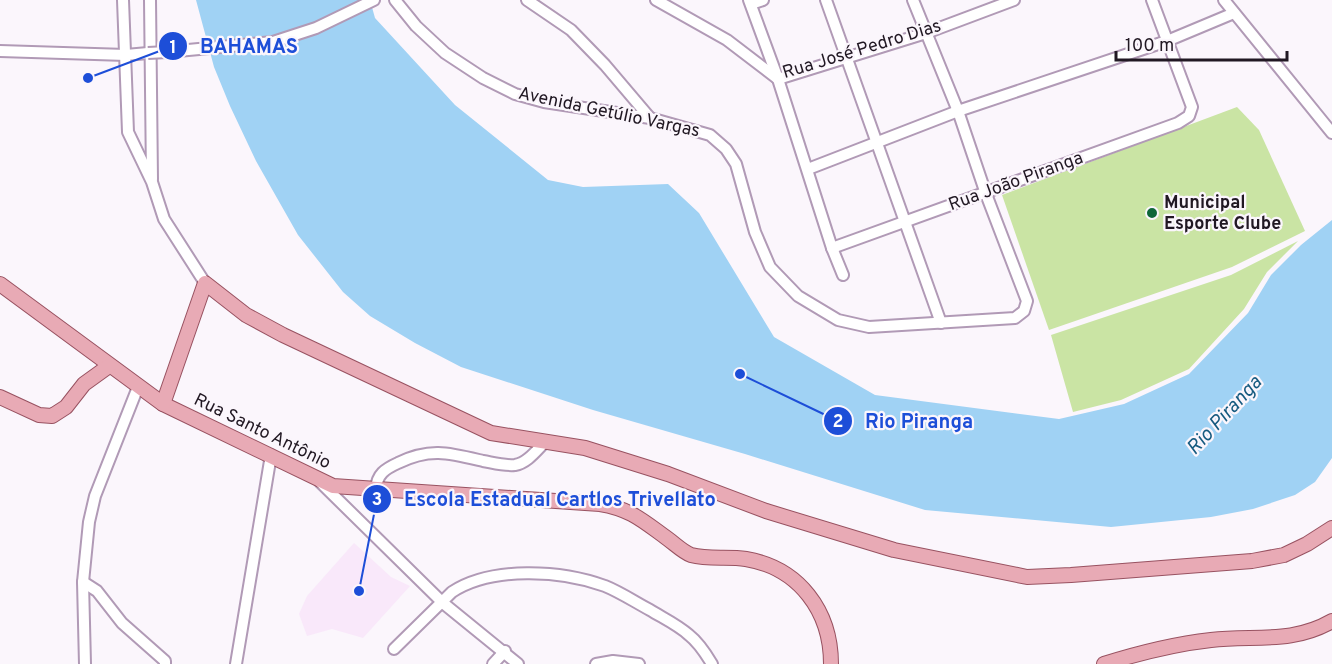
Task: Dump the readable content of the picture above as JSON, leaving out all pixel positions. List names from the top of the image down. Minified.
{"streets":{"main road":["Rua Santo Antônio"],"street":["Rua José Pedro Dias","Avenida Getúlio Vargas","Rua João Piranga"]},"crossings":[["Avenida Getúlio Vargas","Rua João Piranga"]],"water":["Rio Piranga"],"places":["BAHAMAS","Municipal Esporte Clube","Rio Piranga","Escola Estadual Cartlos Trivellato"],"scale_bar":"100 m"}
